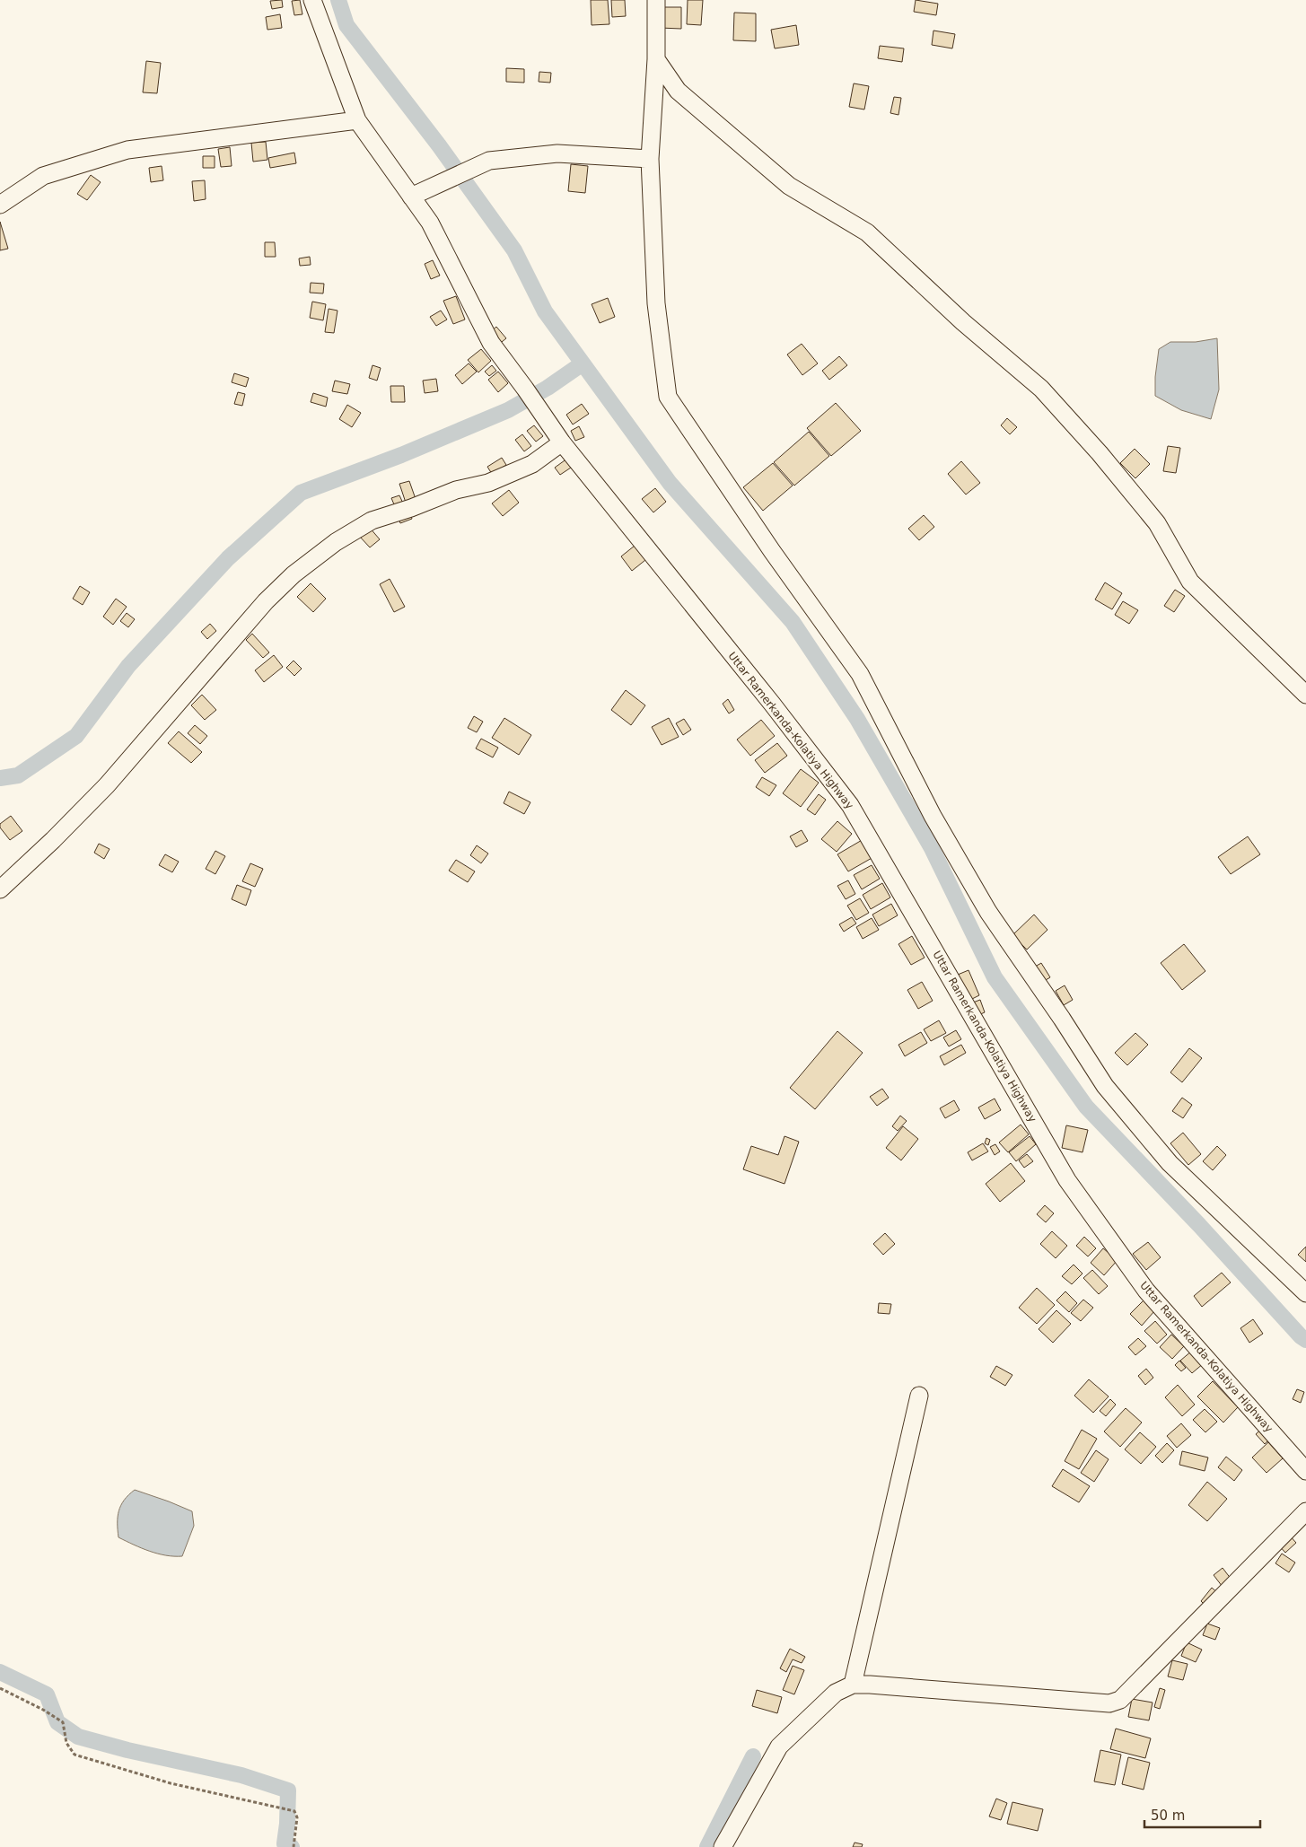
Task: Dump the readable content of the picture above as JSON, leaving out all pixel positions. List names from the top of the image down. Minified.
{"streets":{"street":["Uttar Ramerkanda-Kolatiya Highway"]},"scale_bar":"50 m"}
